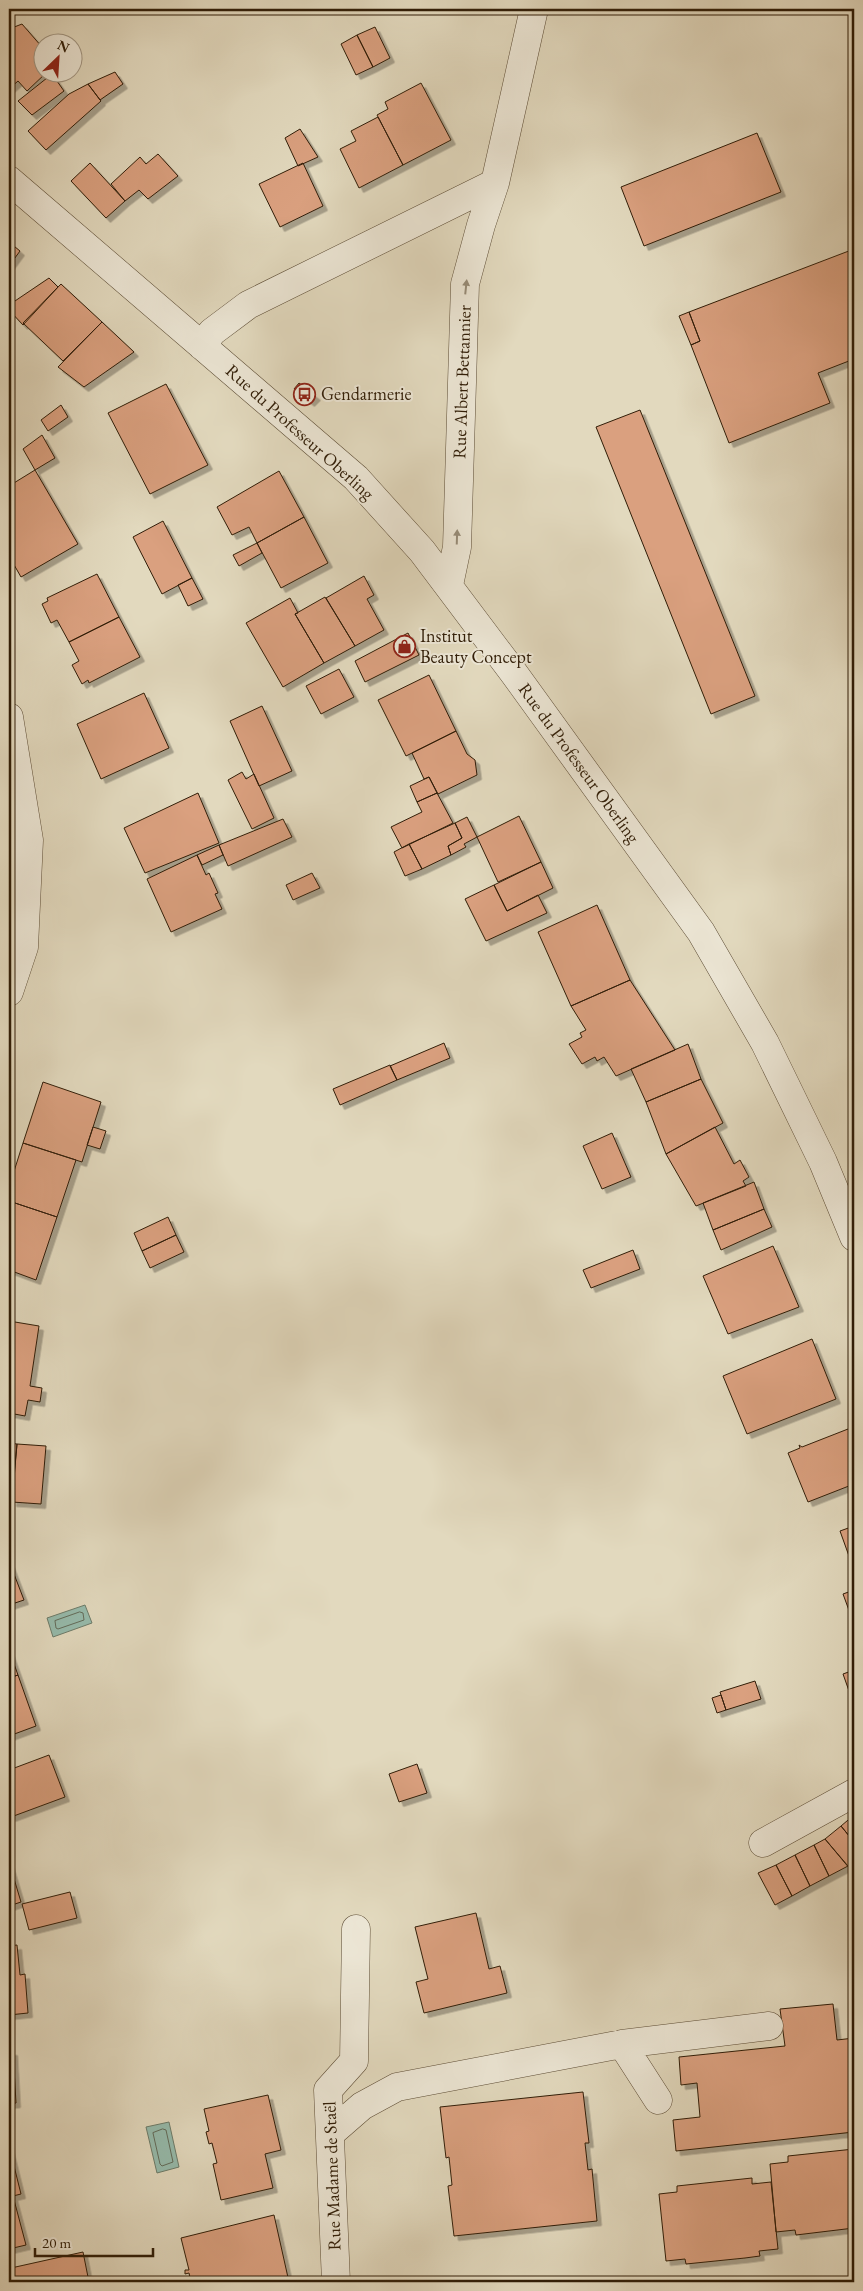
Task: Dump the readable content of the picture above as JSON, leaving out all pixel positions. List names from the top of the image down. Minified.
{"streets":{"street":["Rue Albert Bettannier","Rue du Professeur Oberling","Rue Madame de Staël"]},"crossings":[["Rue Albert Bettannier","Rue du Professeur Oberling"]],"one_way":["Rue Albert Bettannier"],"places":{"bus stop":["Gendarmerie"],"shop":["Institut Beauty Concept"]},"scale_bar":"20 m","north":"top right"}
